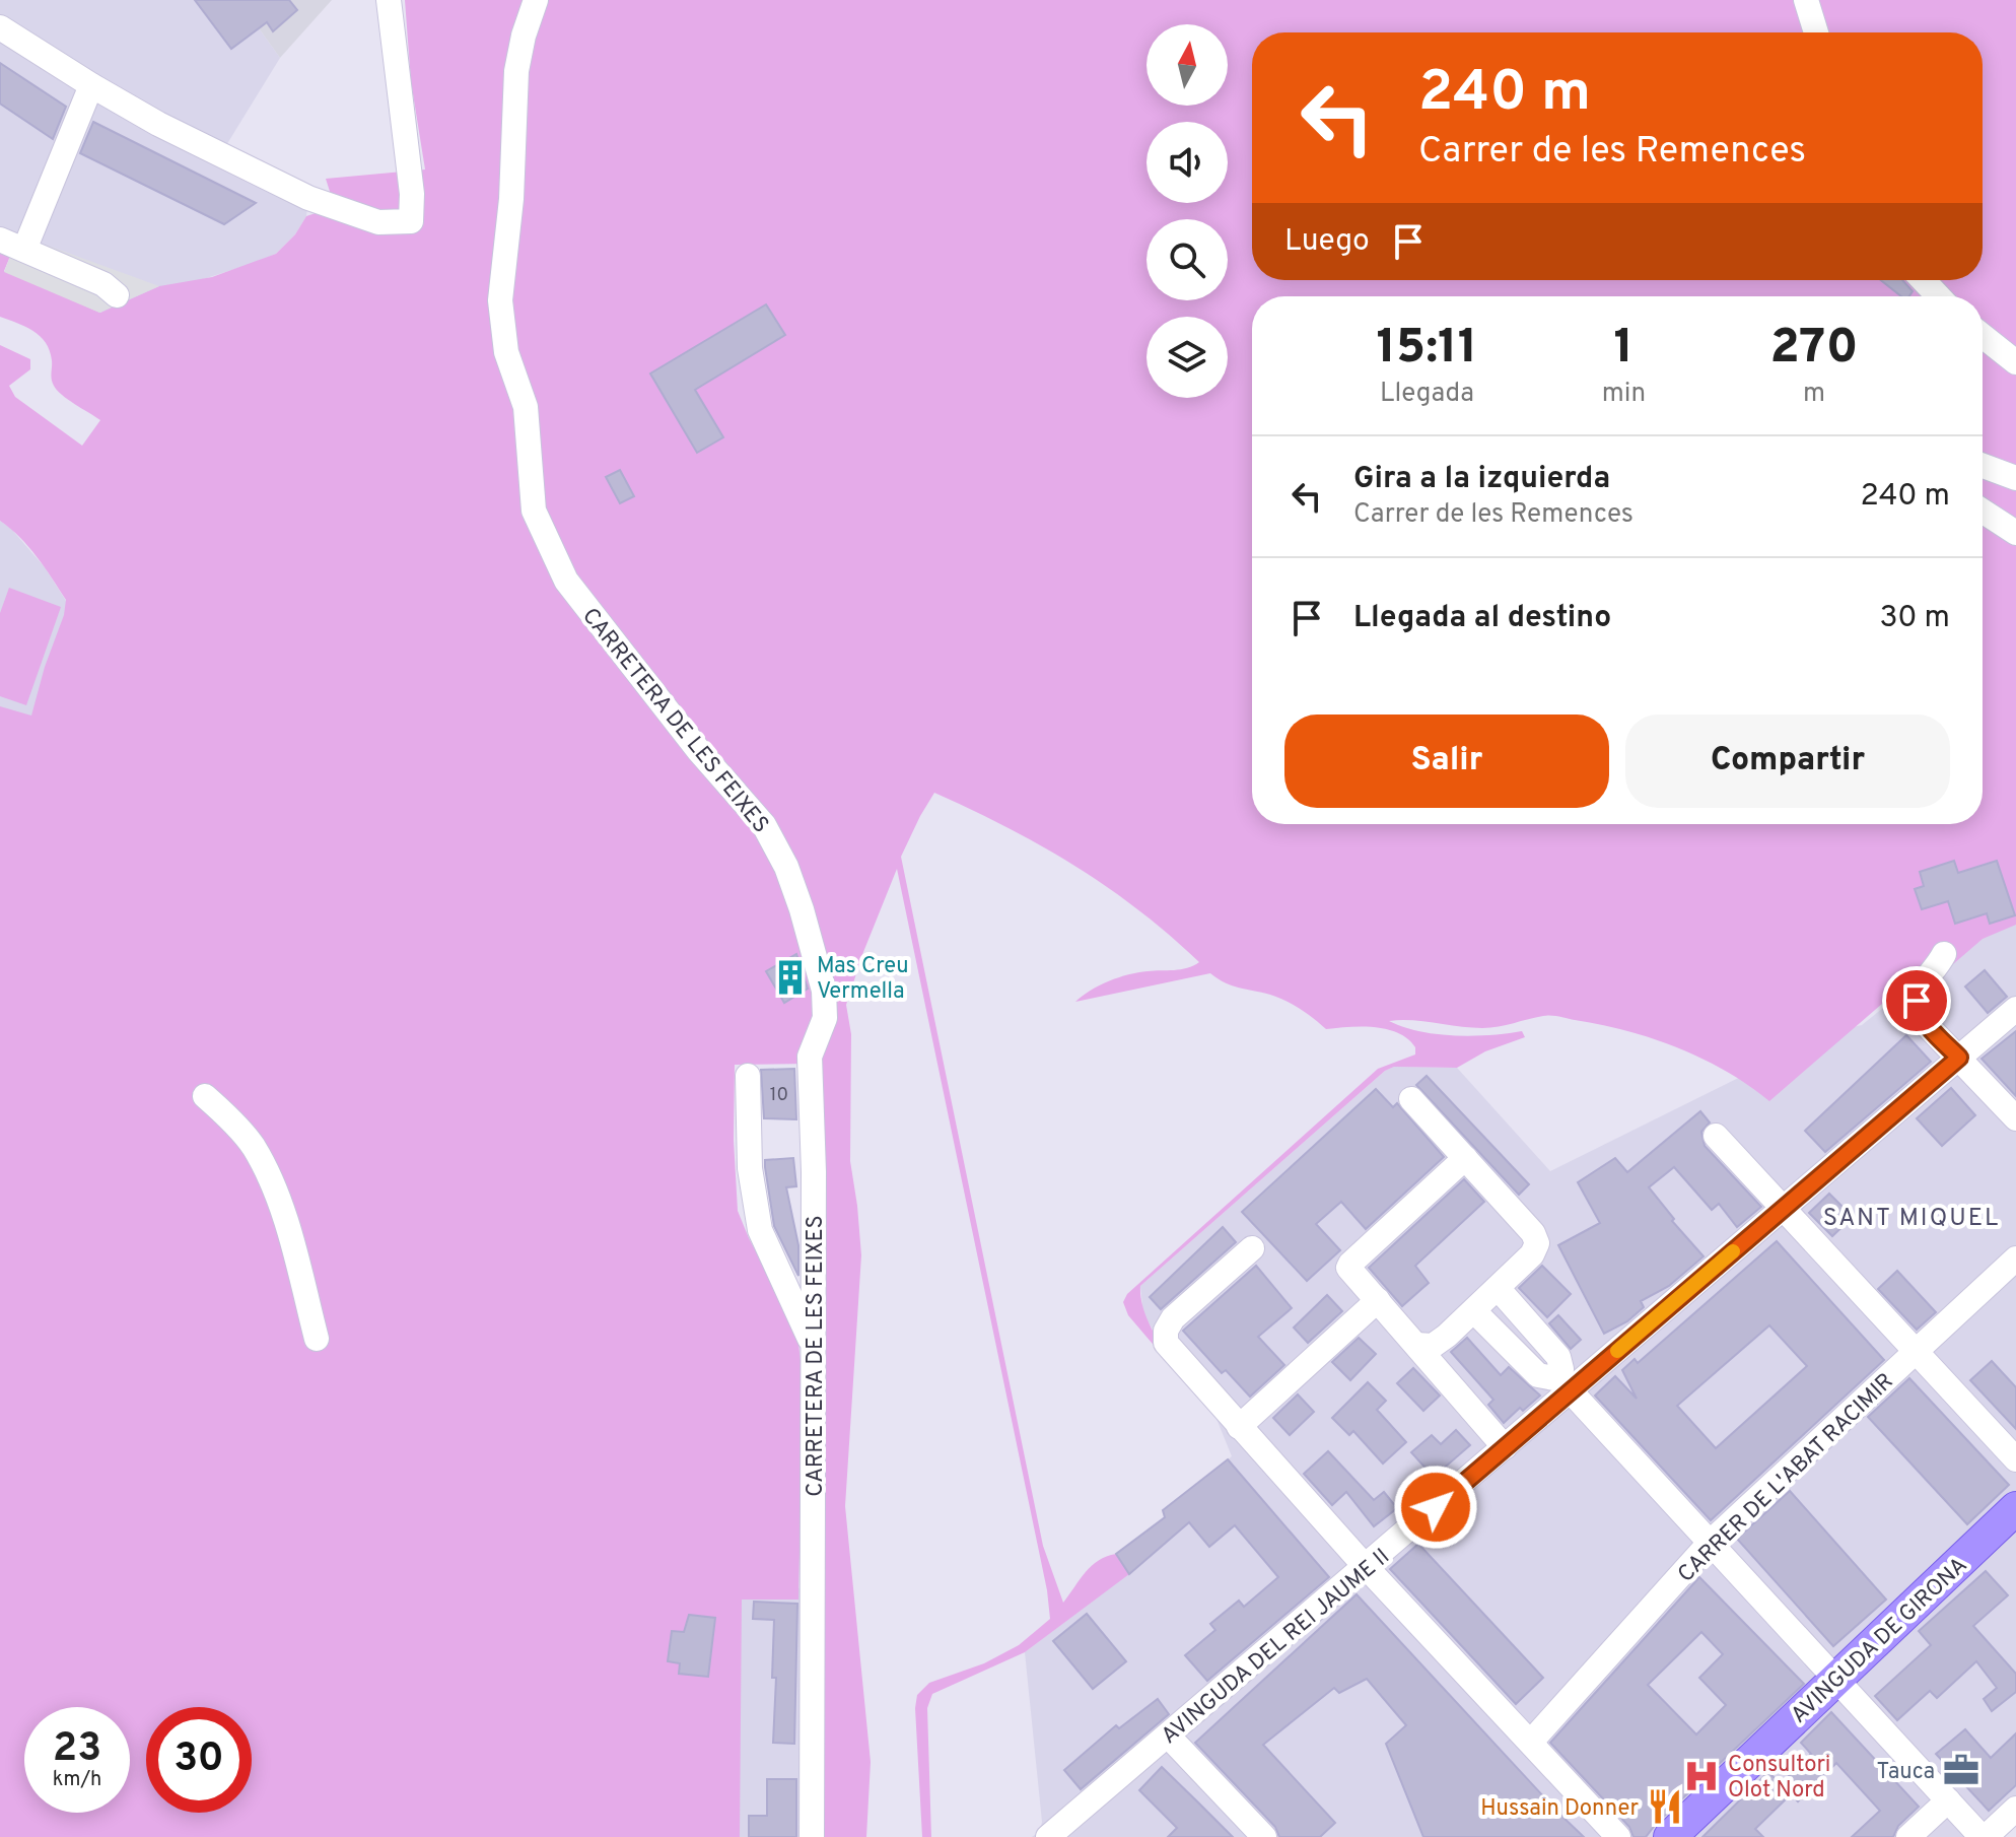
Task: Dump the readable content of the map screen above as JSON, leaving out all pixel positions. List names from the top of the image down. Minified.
{"streets":{"main road":["AVINGUDA DE GIRONA"],"street":["CARRETERA DE LES FEIXES","CARRER DE L'ABAT RACIMIR","AVINGUDA DEL REI JAUME II"]},"districts":["SANT MIQUEL"],"places":{"building":["Mas Creu Vermella"],"office":["Tauca"],"hospital":["Consultori Olot Nord"],"restaurant":["Hussain Donner"]},"house_numbers":["10"],"north":"top","page":{"turn":["240 m","Carrer de les Remences"],"then":"Luego","eta":["15:11","Llegada","1","min","270","m"],"list":[{"name":"Gira a la izquierda","note":"Carrer de les Remences","value":"240 m"},{"name":"Llegada al destino","value":"30 m"}],"buttons":["Salir","Compartir"],"speed":"23 km/h","limit":"30"}}
